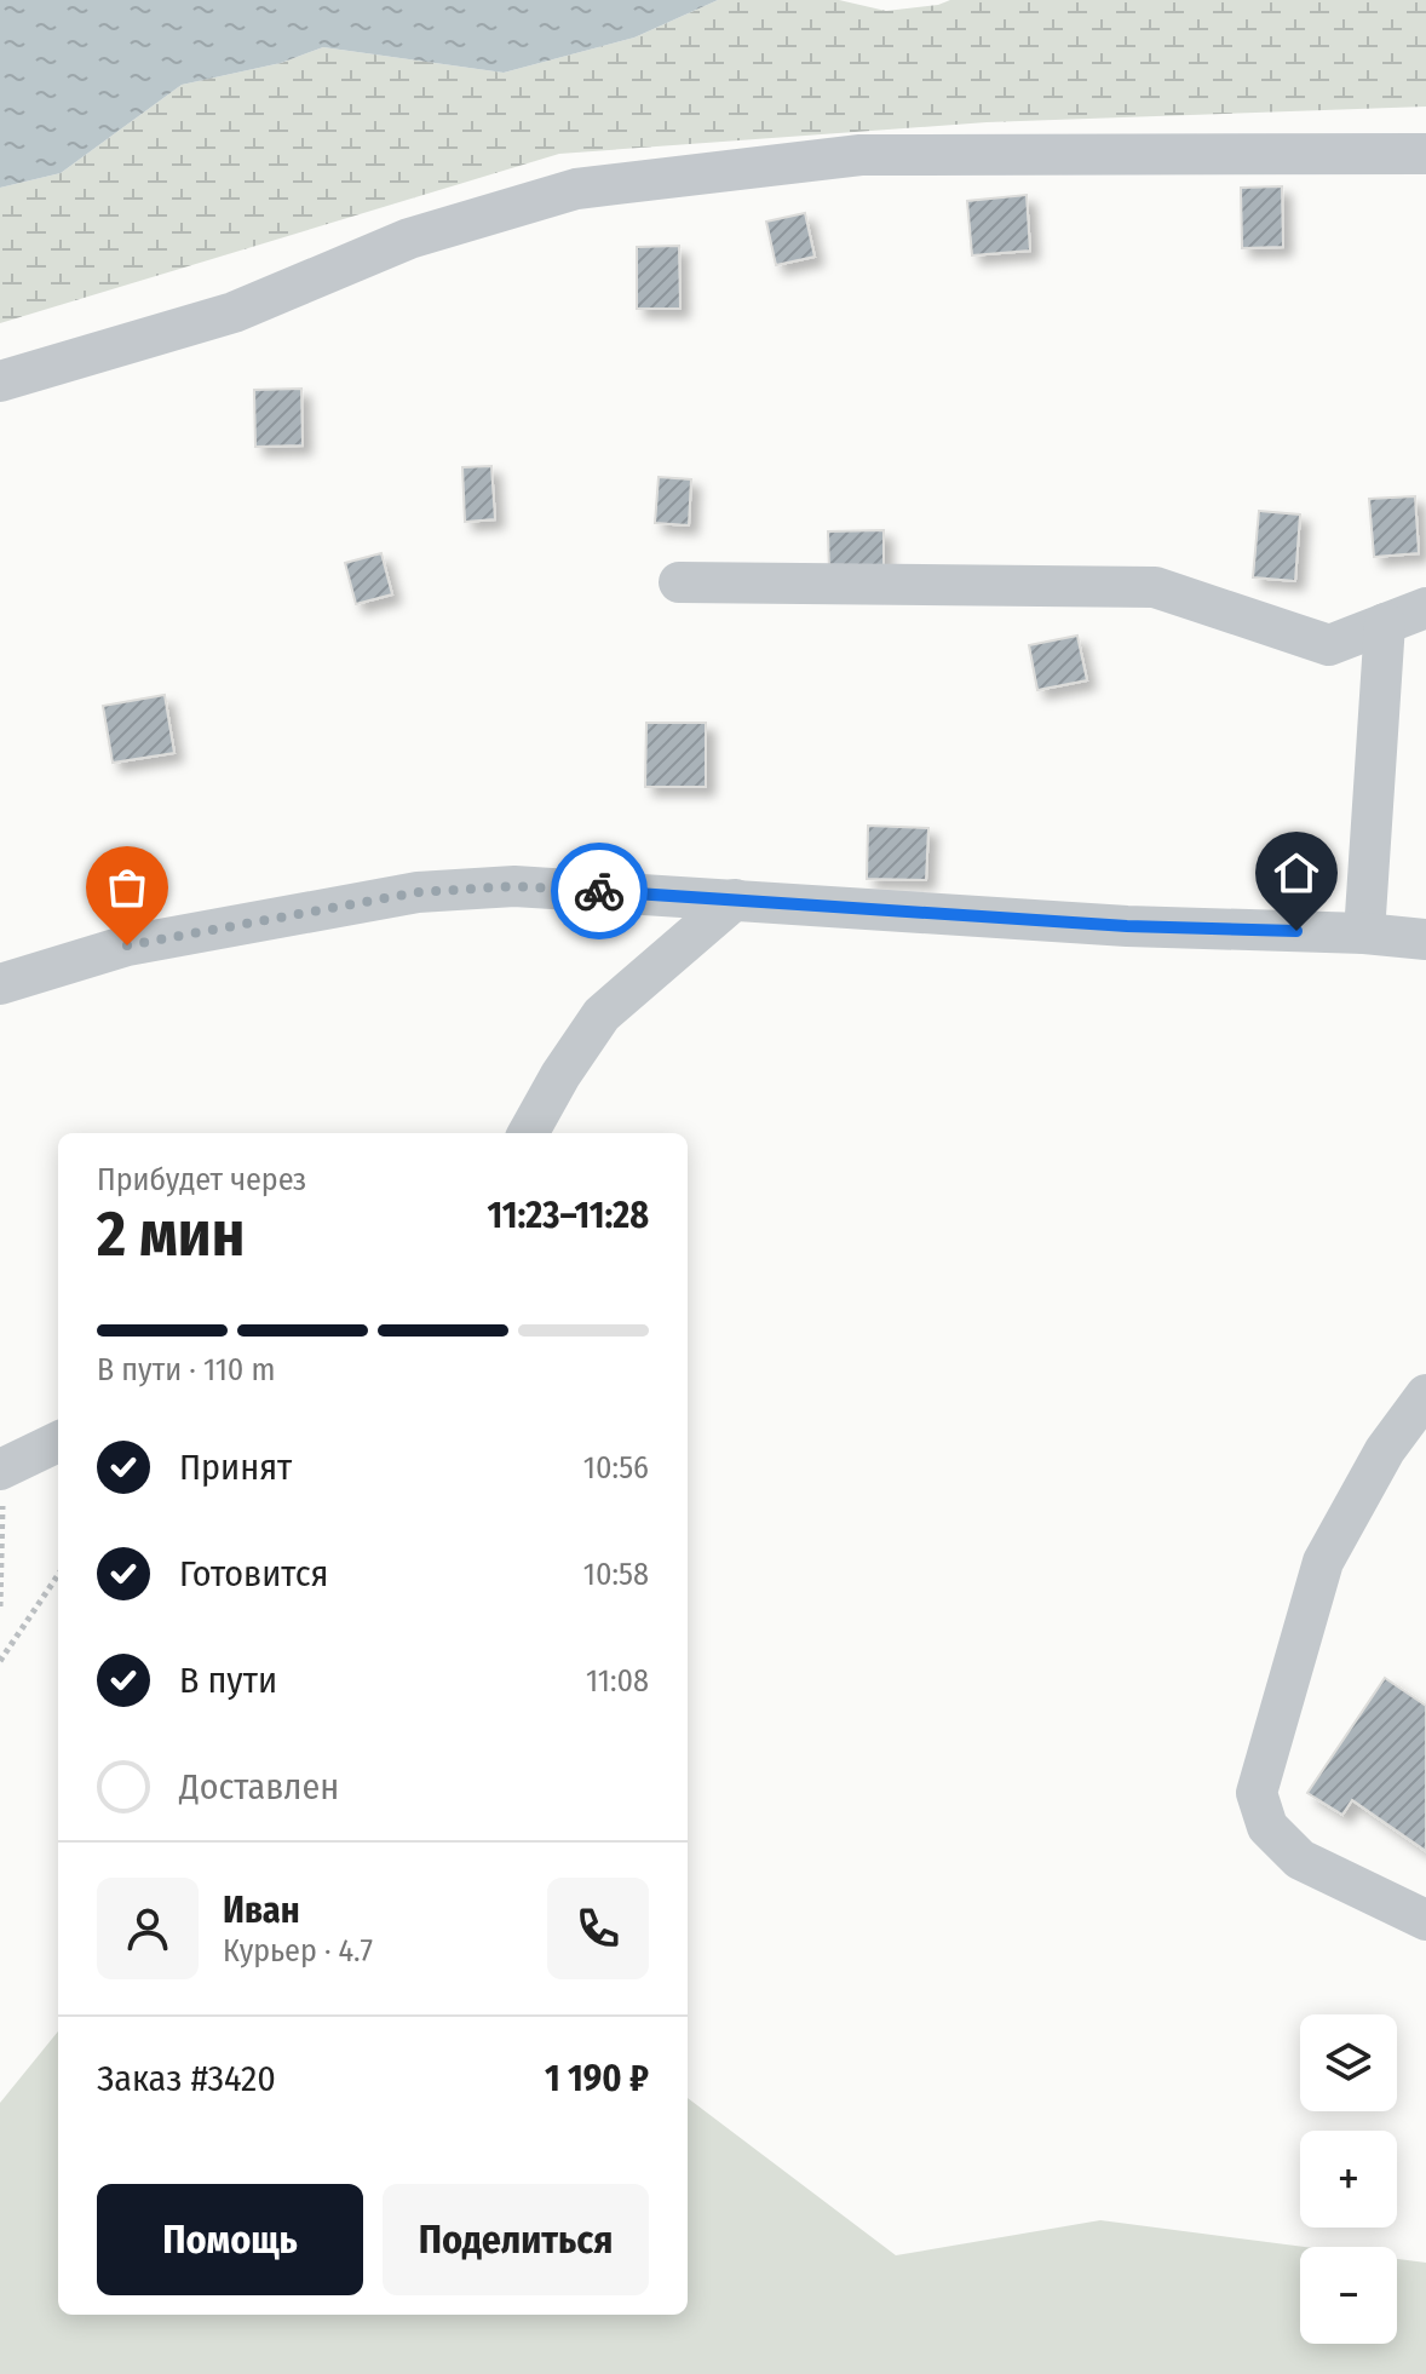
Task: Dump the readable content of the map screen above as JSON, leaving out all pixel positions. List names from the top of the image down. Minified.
{"page":{"heading":["2 мин","Прибудет через","11:23–11:28"],"panel":["Иван","Курьер · 4.7","Заказ #3420","1 190 ₽"],"bar":"В пути · 110 m","list":[["Принят","10:56"],["Готовится","10:58"],["В пути","11:08"],"Доставлен"],"map_buttons":["+","−"],"buttons":["Помощь","Поделиться"]}}
